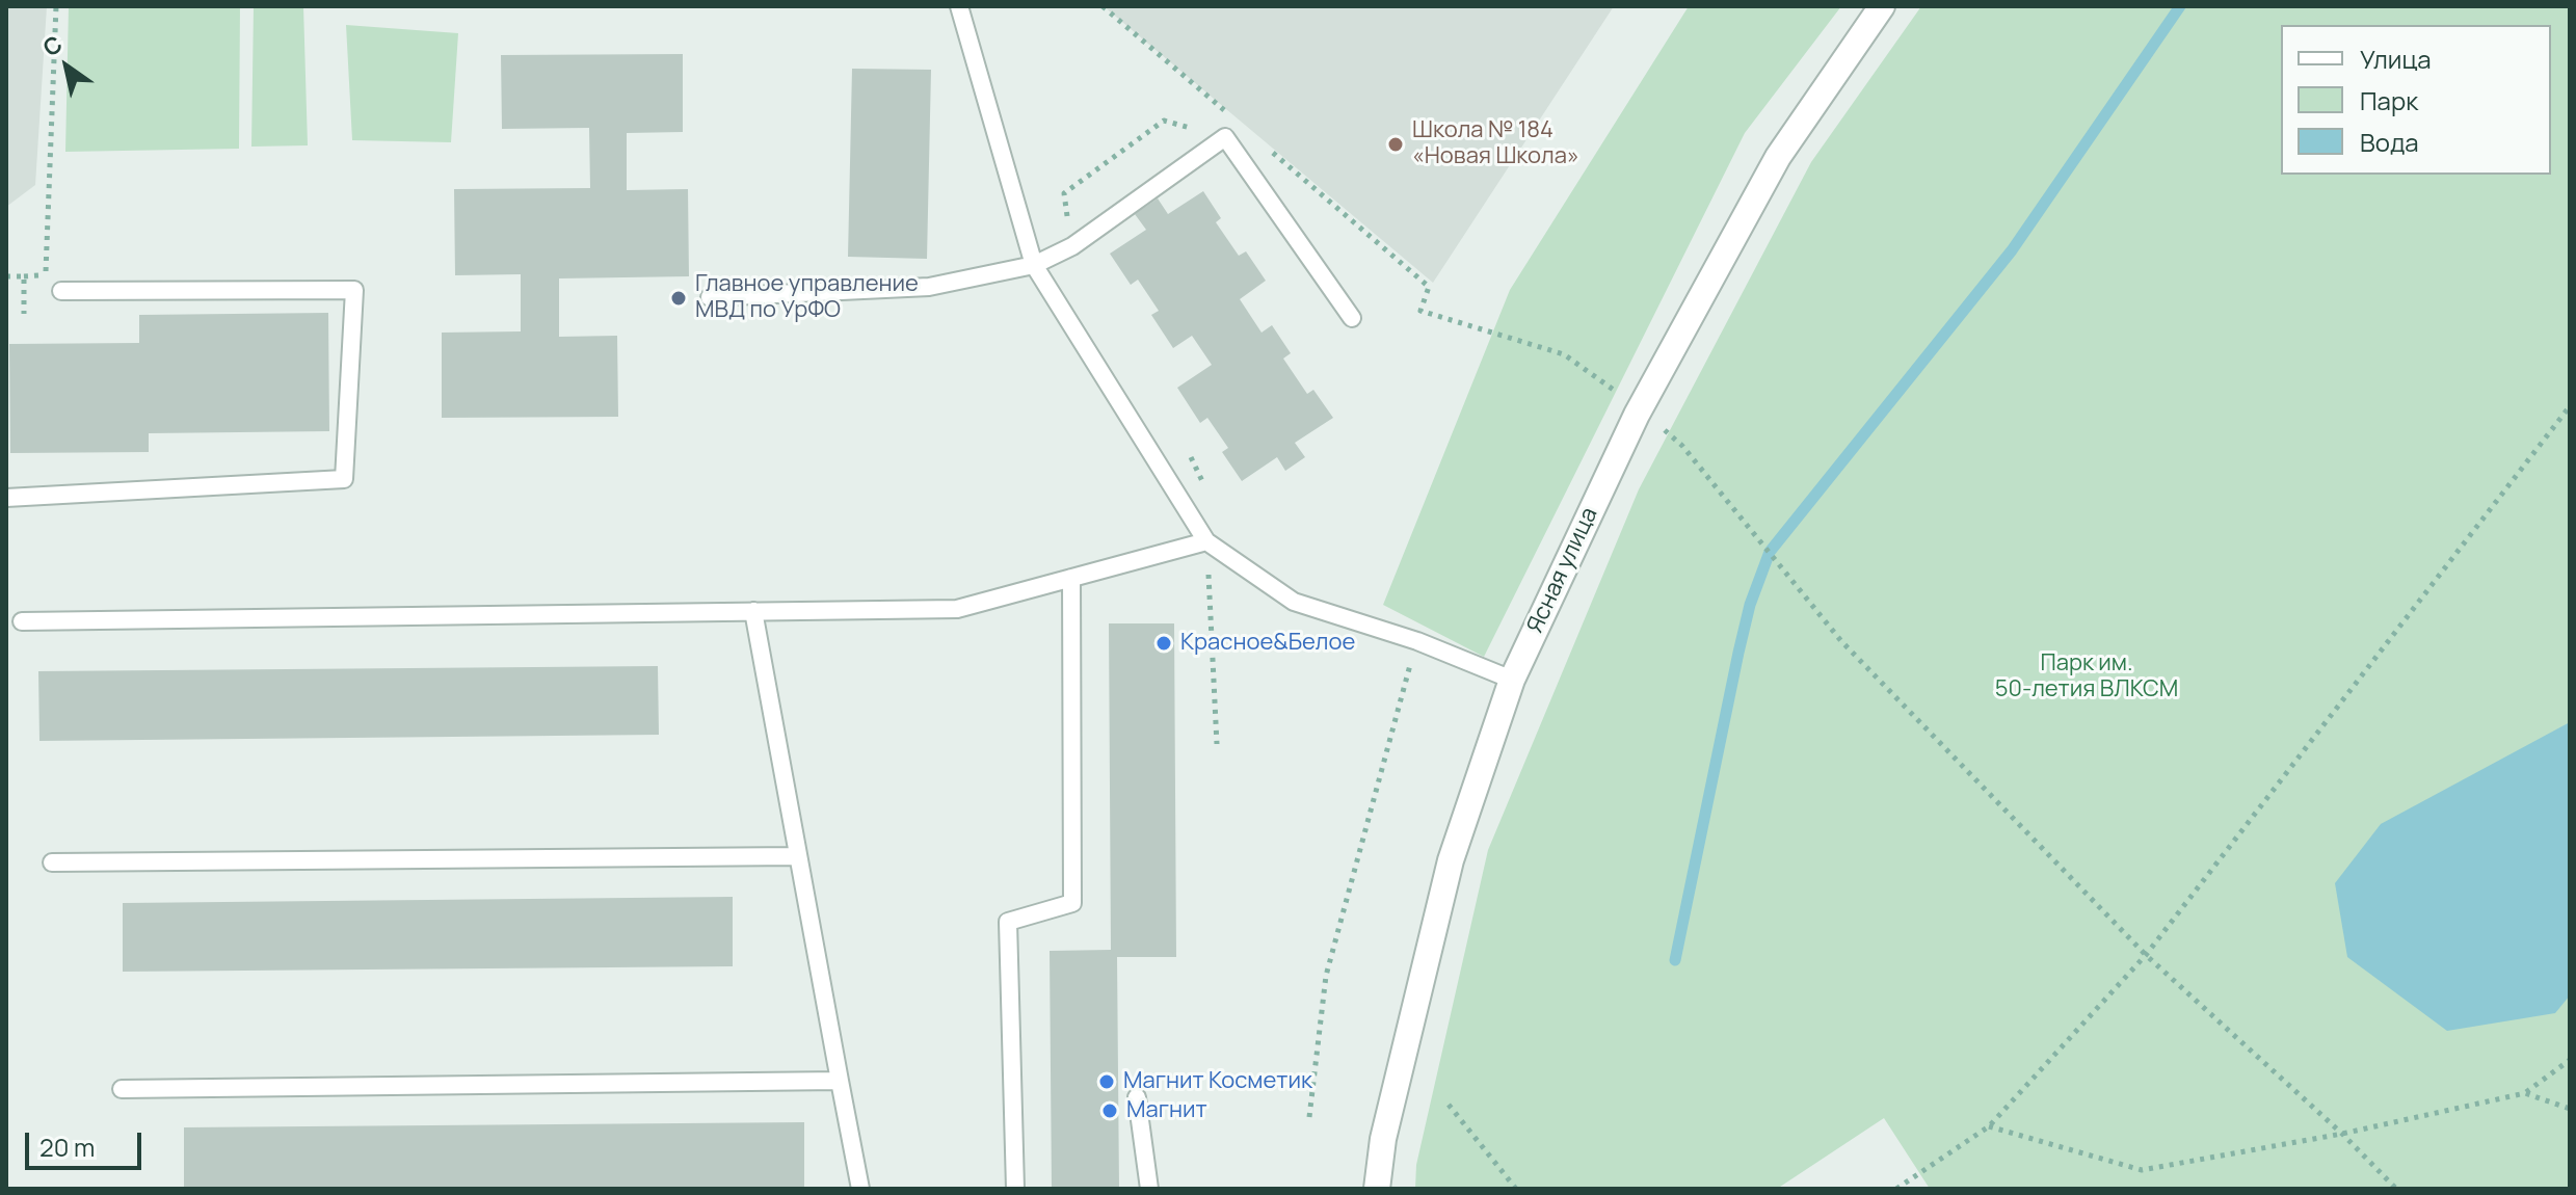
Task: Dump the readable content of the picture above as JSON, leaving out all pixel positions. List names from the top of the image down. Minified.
{"streets":{"street":["Ясная улица"]},"parks":["Парк им. 50-летия ВЛКСМ"],"places":["Школа № 184 «Новая Школа»","Главное управление МВД по УрФО","Красное&Белое","Магнит Косметик","Магнит"],"legend":["Улица","Парк","Вода"],"scale_bar":"20 m","north":"top left"}
